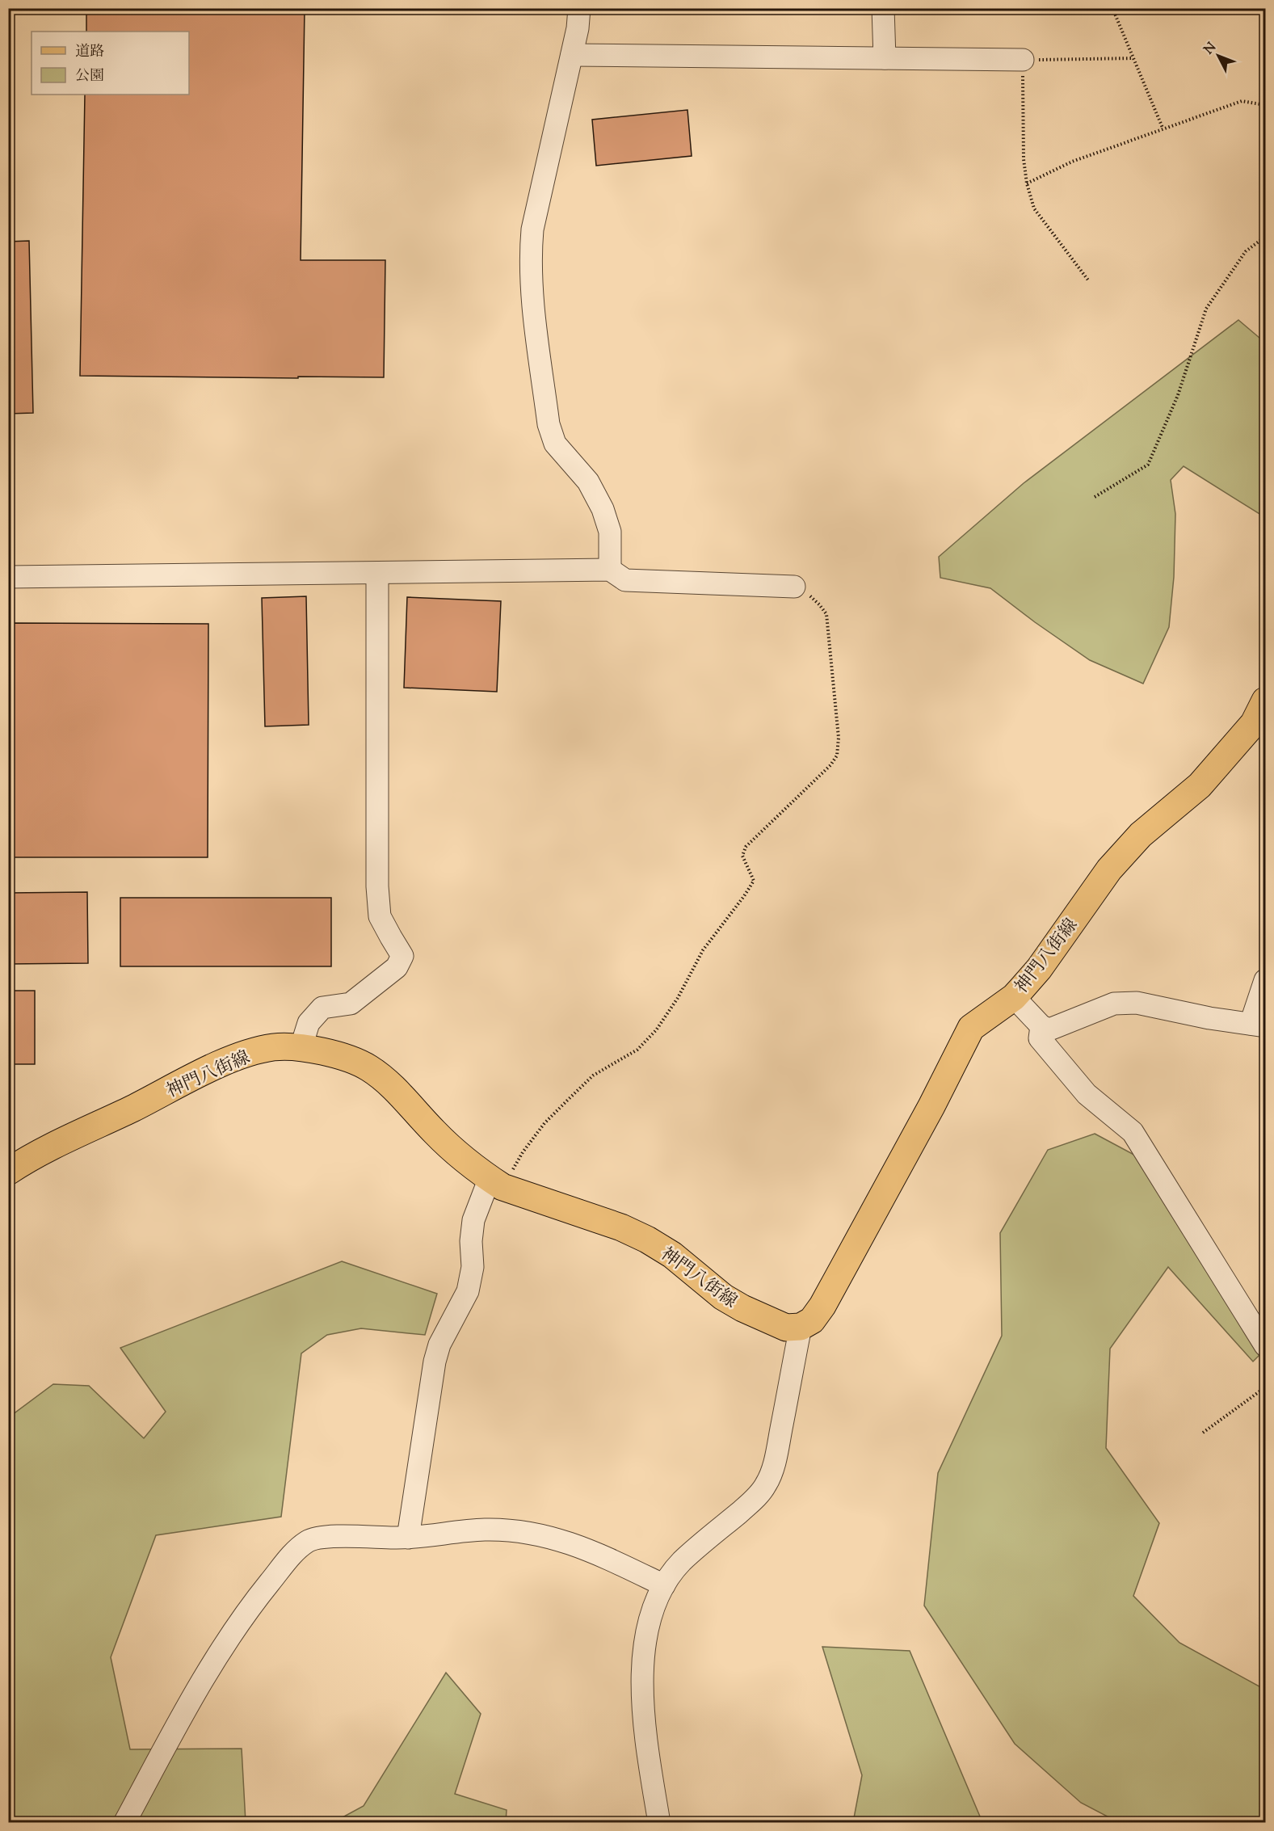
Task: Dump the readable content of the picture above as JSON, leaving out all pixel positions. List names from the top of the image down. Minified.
{"streets":{"main road":["神門八街線"]},"legend":["道路","公園"],"north":"top left"}
